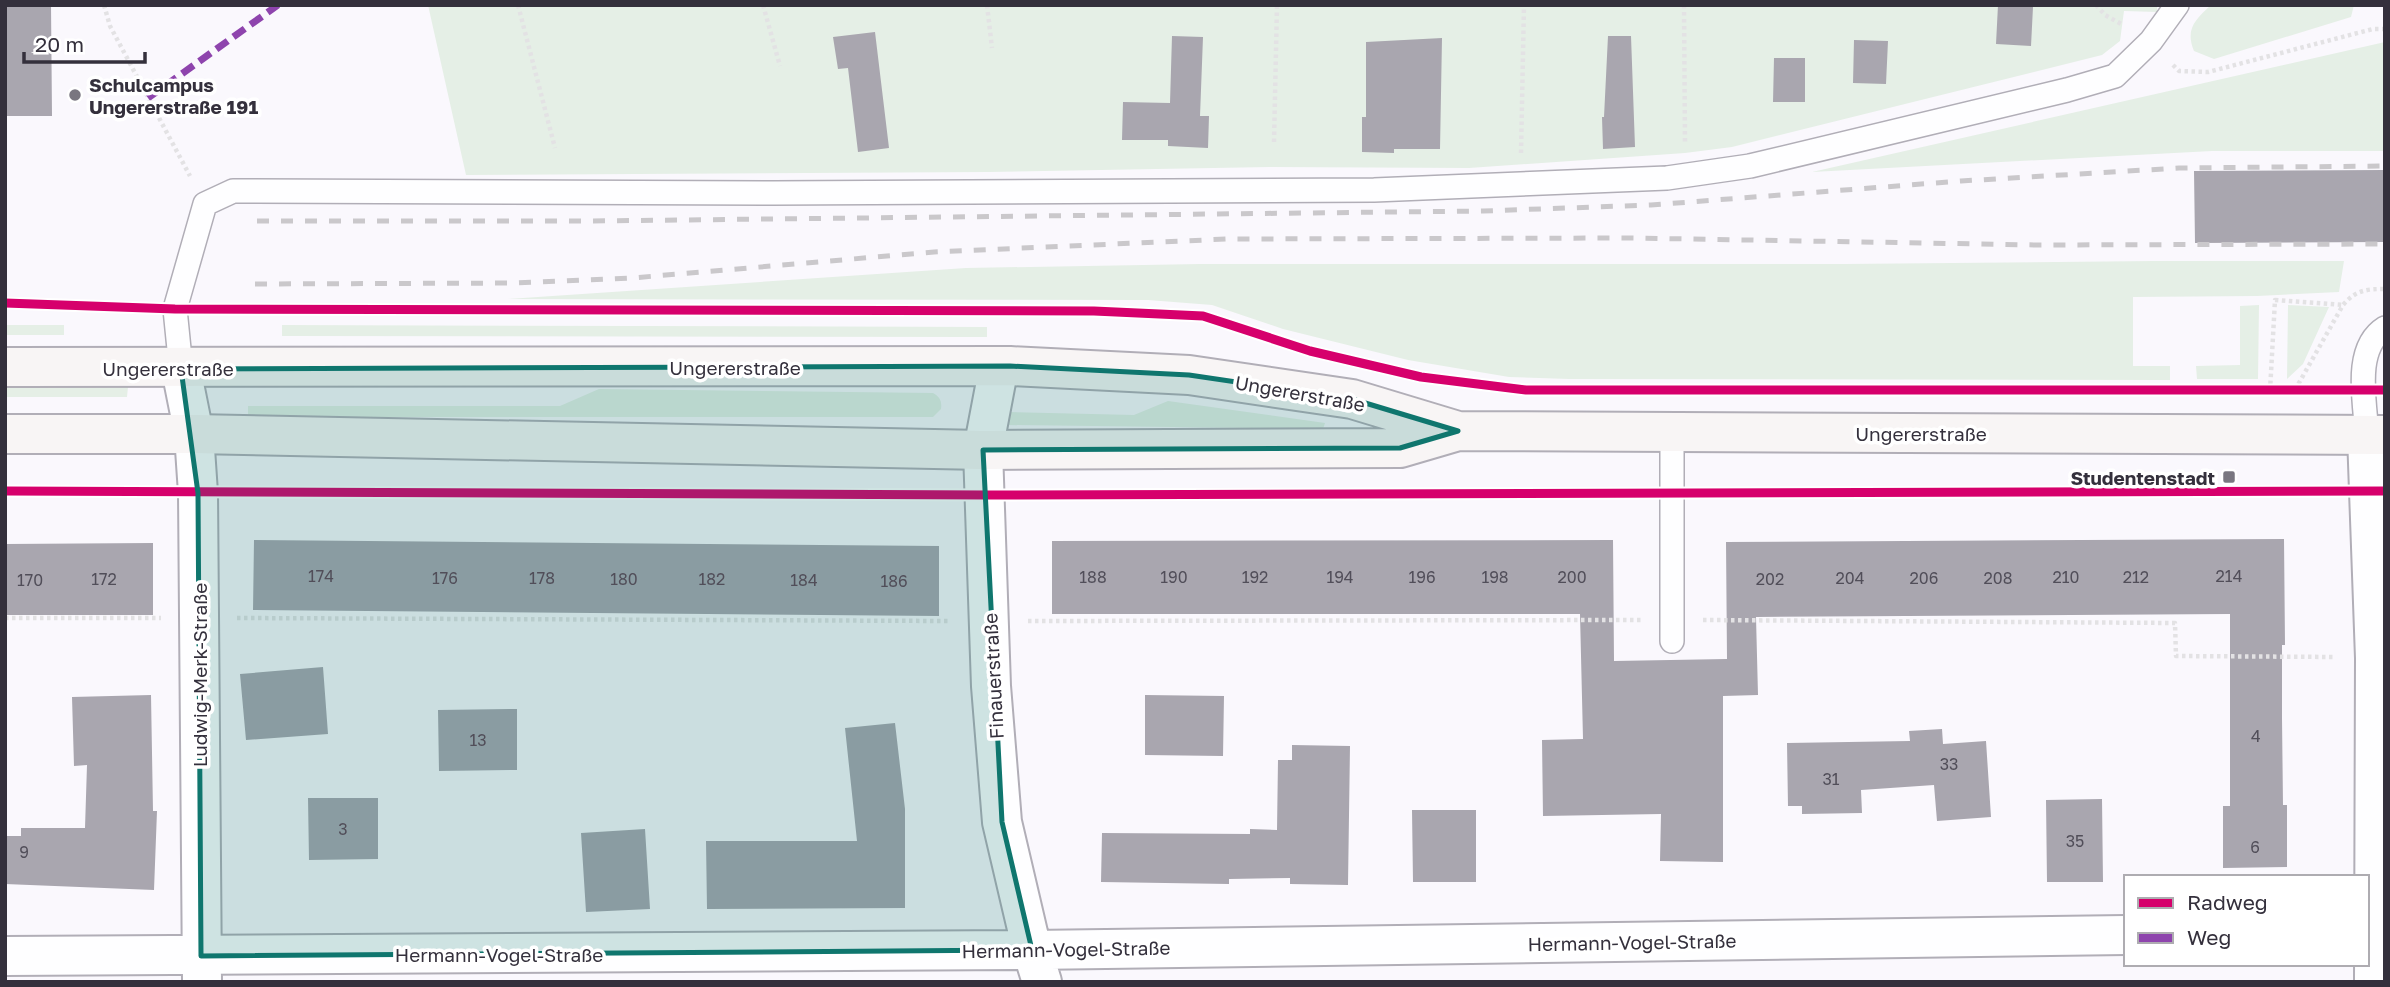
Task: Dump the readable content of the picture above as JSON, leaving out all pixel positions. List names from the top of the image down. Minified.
{"streets":{"main road":["Ungererstraße"],"street":["Ludwig-Merk-Straße","Finauerstraße","Hermann-Vogel-Straße"]},"crossings":[["Ungererstraße","Ludwig-Merk-Straße"],["Ungererstraße","Finauerstraße"],["Ludwig-Merk-Straße","Hermann-Vogel-Straße"],["Finauerstraße","Hermann-Vogel-Straße"]],"places":{"other":["Schulcampus Ungererstraße 191"],"transit":["Studentenstadt"]},"house_numbers":["174","214","188","190","192","194","196","198","200","210","212","176","178","204","206","208","172","180","182","202","170","184","186","4","13","33","31","3","35","6","9"],"legend":["Radweg","Weg"],"scale_bar":"20 m"}
